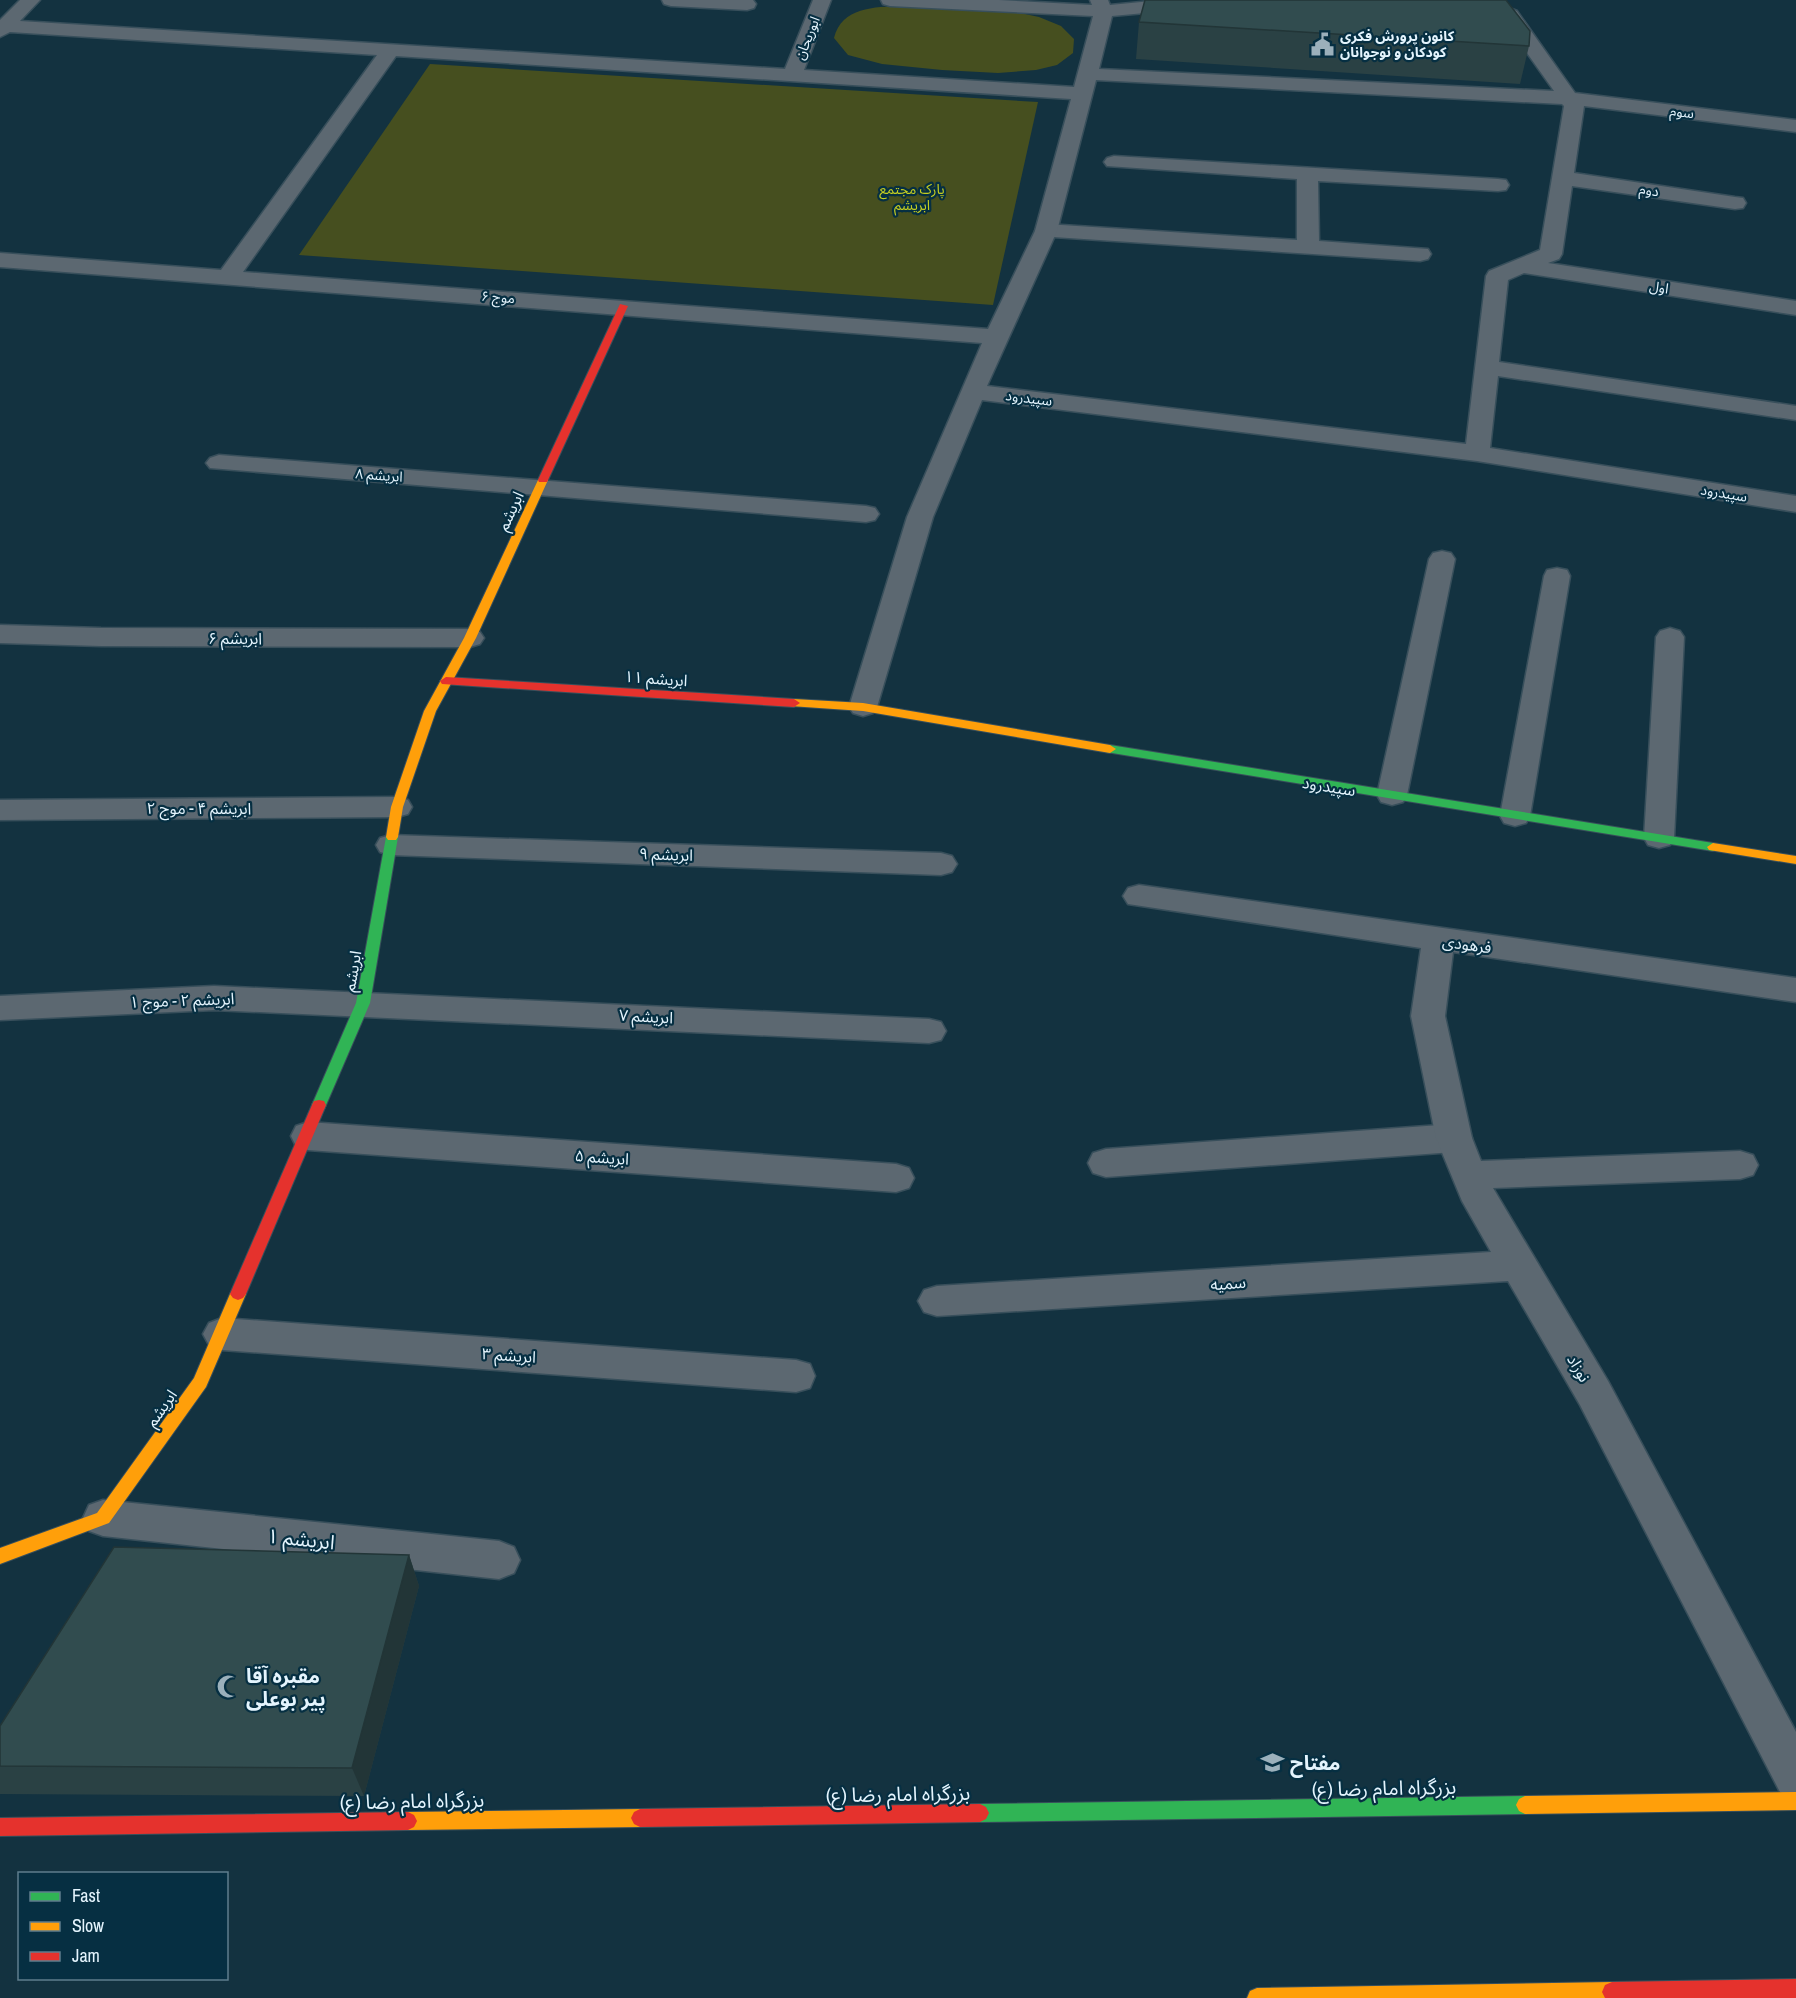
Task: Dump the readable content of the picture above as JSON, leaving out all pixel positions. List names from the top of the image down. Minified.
{"streets":{"main road":["سپیدرود","ابریشم","ابریشم ۱۱","بزرگراه امام رضا (ع)"],"street":["ابوریحان","سوم","دوم","اول","موج ۶","ابریشم ۸","ابریشم ۶","ابریشم ۴ - موج ۲","ابریشم ۹","فرهودی","ابریشم ۲ - موج ۱","ابریشم ۷","ابریشم ۵","سمیه","ابریشم ۳","نوزاد","ابریشم ۱"]},"crossings":[["ابوریحان","سوم"],["موج ۶","ابریشم"],["سپیدرود","ابریشم ۱۱"],["ابریشم ۸","ابریشم"],["ابریشم","ابریشم ۶"],["ابریشم","ابریشم ۱۱"],["ابریشم","ابریشم ۴ - موج ۲"],["ابریشم","ابریشم ۹"],["ابریشم","ابریشم ۲ - موج ۱"],["ابریشم","ابریشم ۷"],["ابریشم","ابریشم ۵"],["ابریشم","ابریشم ۳"],["ابریشم","ابریشم ۱"],["فرهودی","نوزاد"],["ابریشم ۲ - موج ۱","ابریشم ۷"],["سمیه","نوزاد"]],"parks":["پارک مجتمع ابریشم"],"places":{"public building":["کانون پرورش فکری کودکان و نوجوانان"],"mosque":["مقبره آقا پیر بوعلی"],"school or university":["مفتاح"]},"legend":["Fast","Slow","Jam"]}
